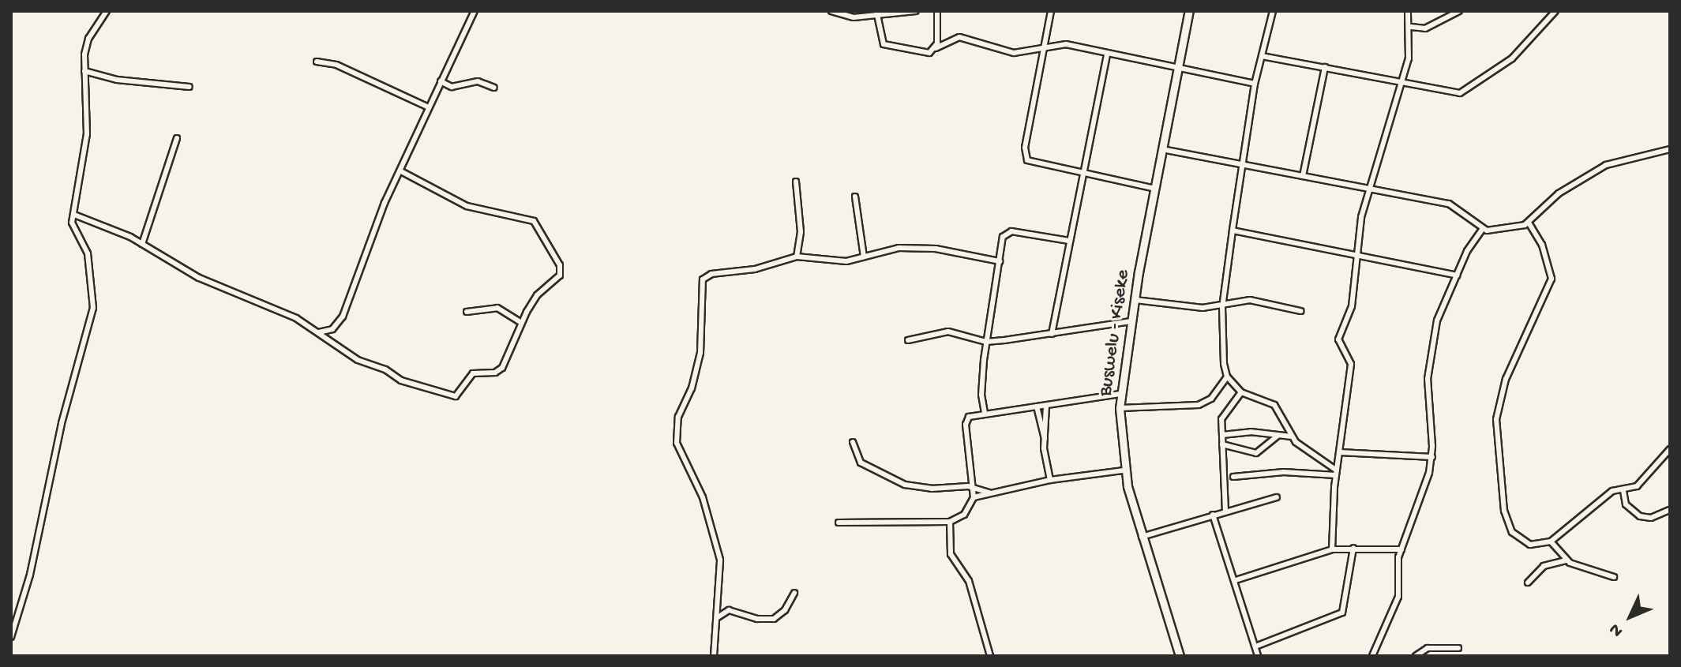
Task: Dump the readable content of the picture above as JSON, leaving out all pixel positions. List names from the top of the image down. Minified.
{"streets":{"main road":["Buswelu - Kiseke"]},"north":"bottom left"}
